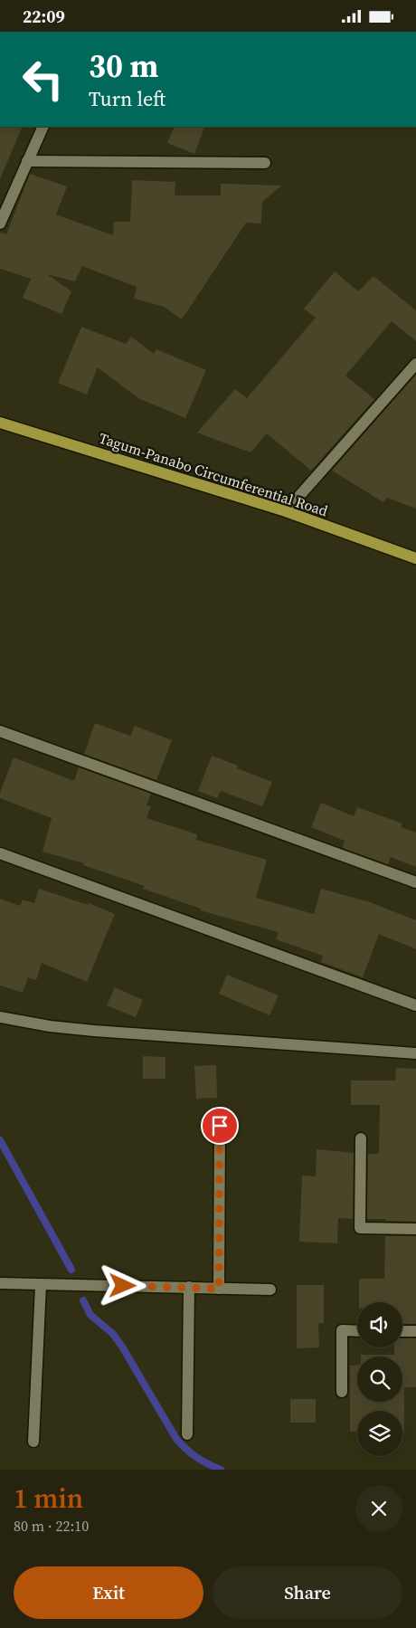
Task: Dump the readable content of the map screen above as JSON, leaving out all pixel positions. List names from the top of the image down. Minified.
{"streets":{"main road":["Tagum-Panabo Circumferential Road"]},"page":{"status":"22:09","turn":["30 m","Turn left"],"heading":["1 min","80 m · 22:10"],"buttons":["Exit","Share"]}}
